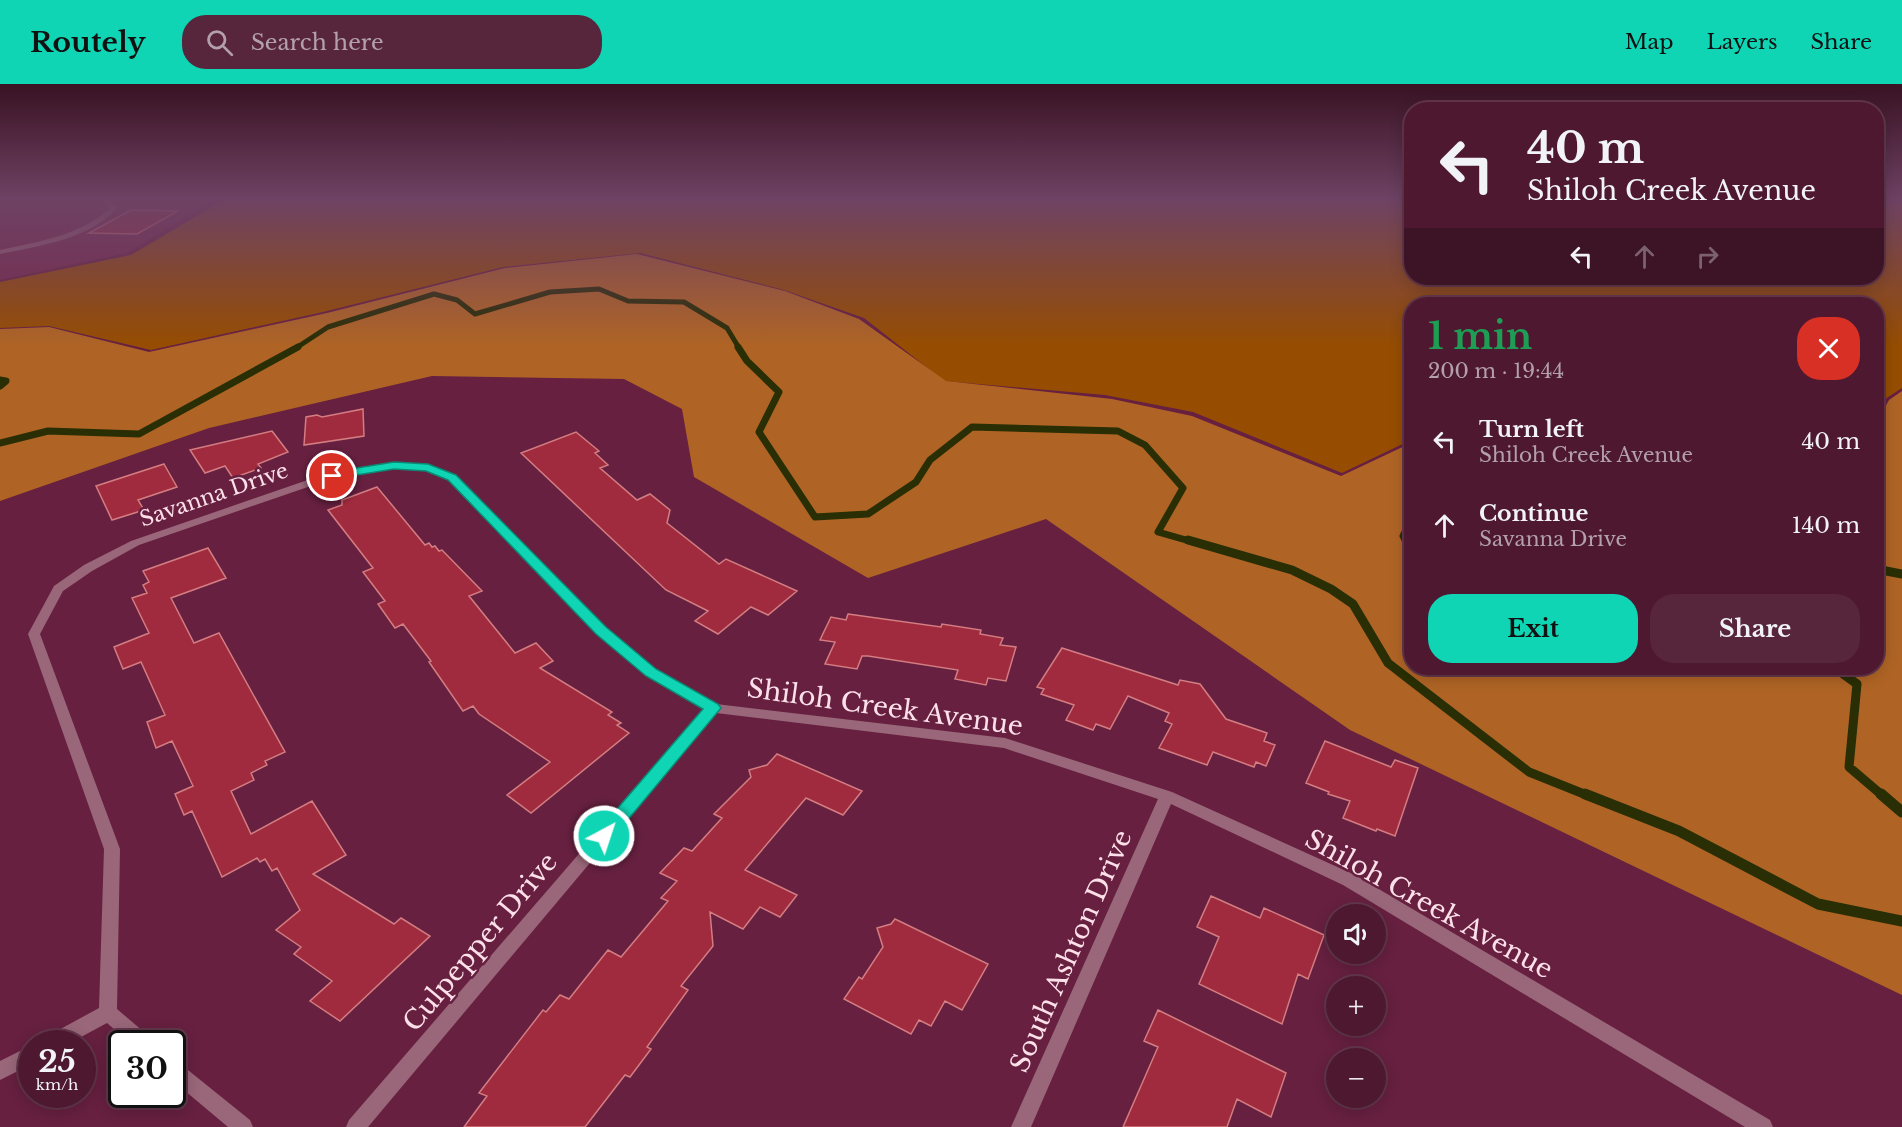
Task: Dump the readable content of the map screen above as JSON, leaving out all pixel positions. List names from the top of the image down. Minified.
{"streets":{"street":["Savanna Drive","Shiloh Creek Avenue","Culpepper Drive","South Ashton Drive"]},"crossings":[["Savanna Drive","Shiloh Creek Avenue"],["Shiloh Creek Avenue","Culpepper Drive"],["Shiloh Creek Avenue","South Ashton Drive"]],"page":{"header":"Routely","search":"Search here","nav":["Map","Layers","Share"],"turn":["40 m","Shiloh Creek Avenue"],"heading":["1 min","200 m · 19:44"],"list":[{"name":"Turn left","note":"Shiloh Creek Avenue","value":"40 m"},{"name":"Continue","note":"Savanna Drive","value":"140 m"}],"buttons":["Exit","Share"],"map_buttons":["+","−"],"speed":"25 km/h","limit":"30"}}
